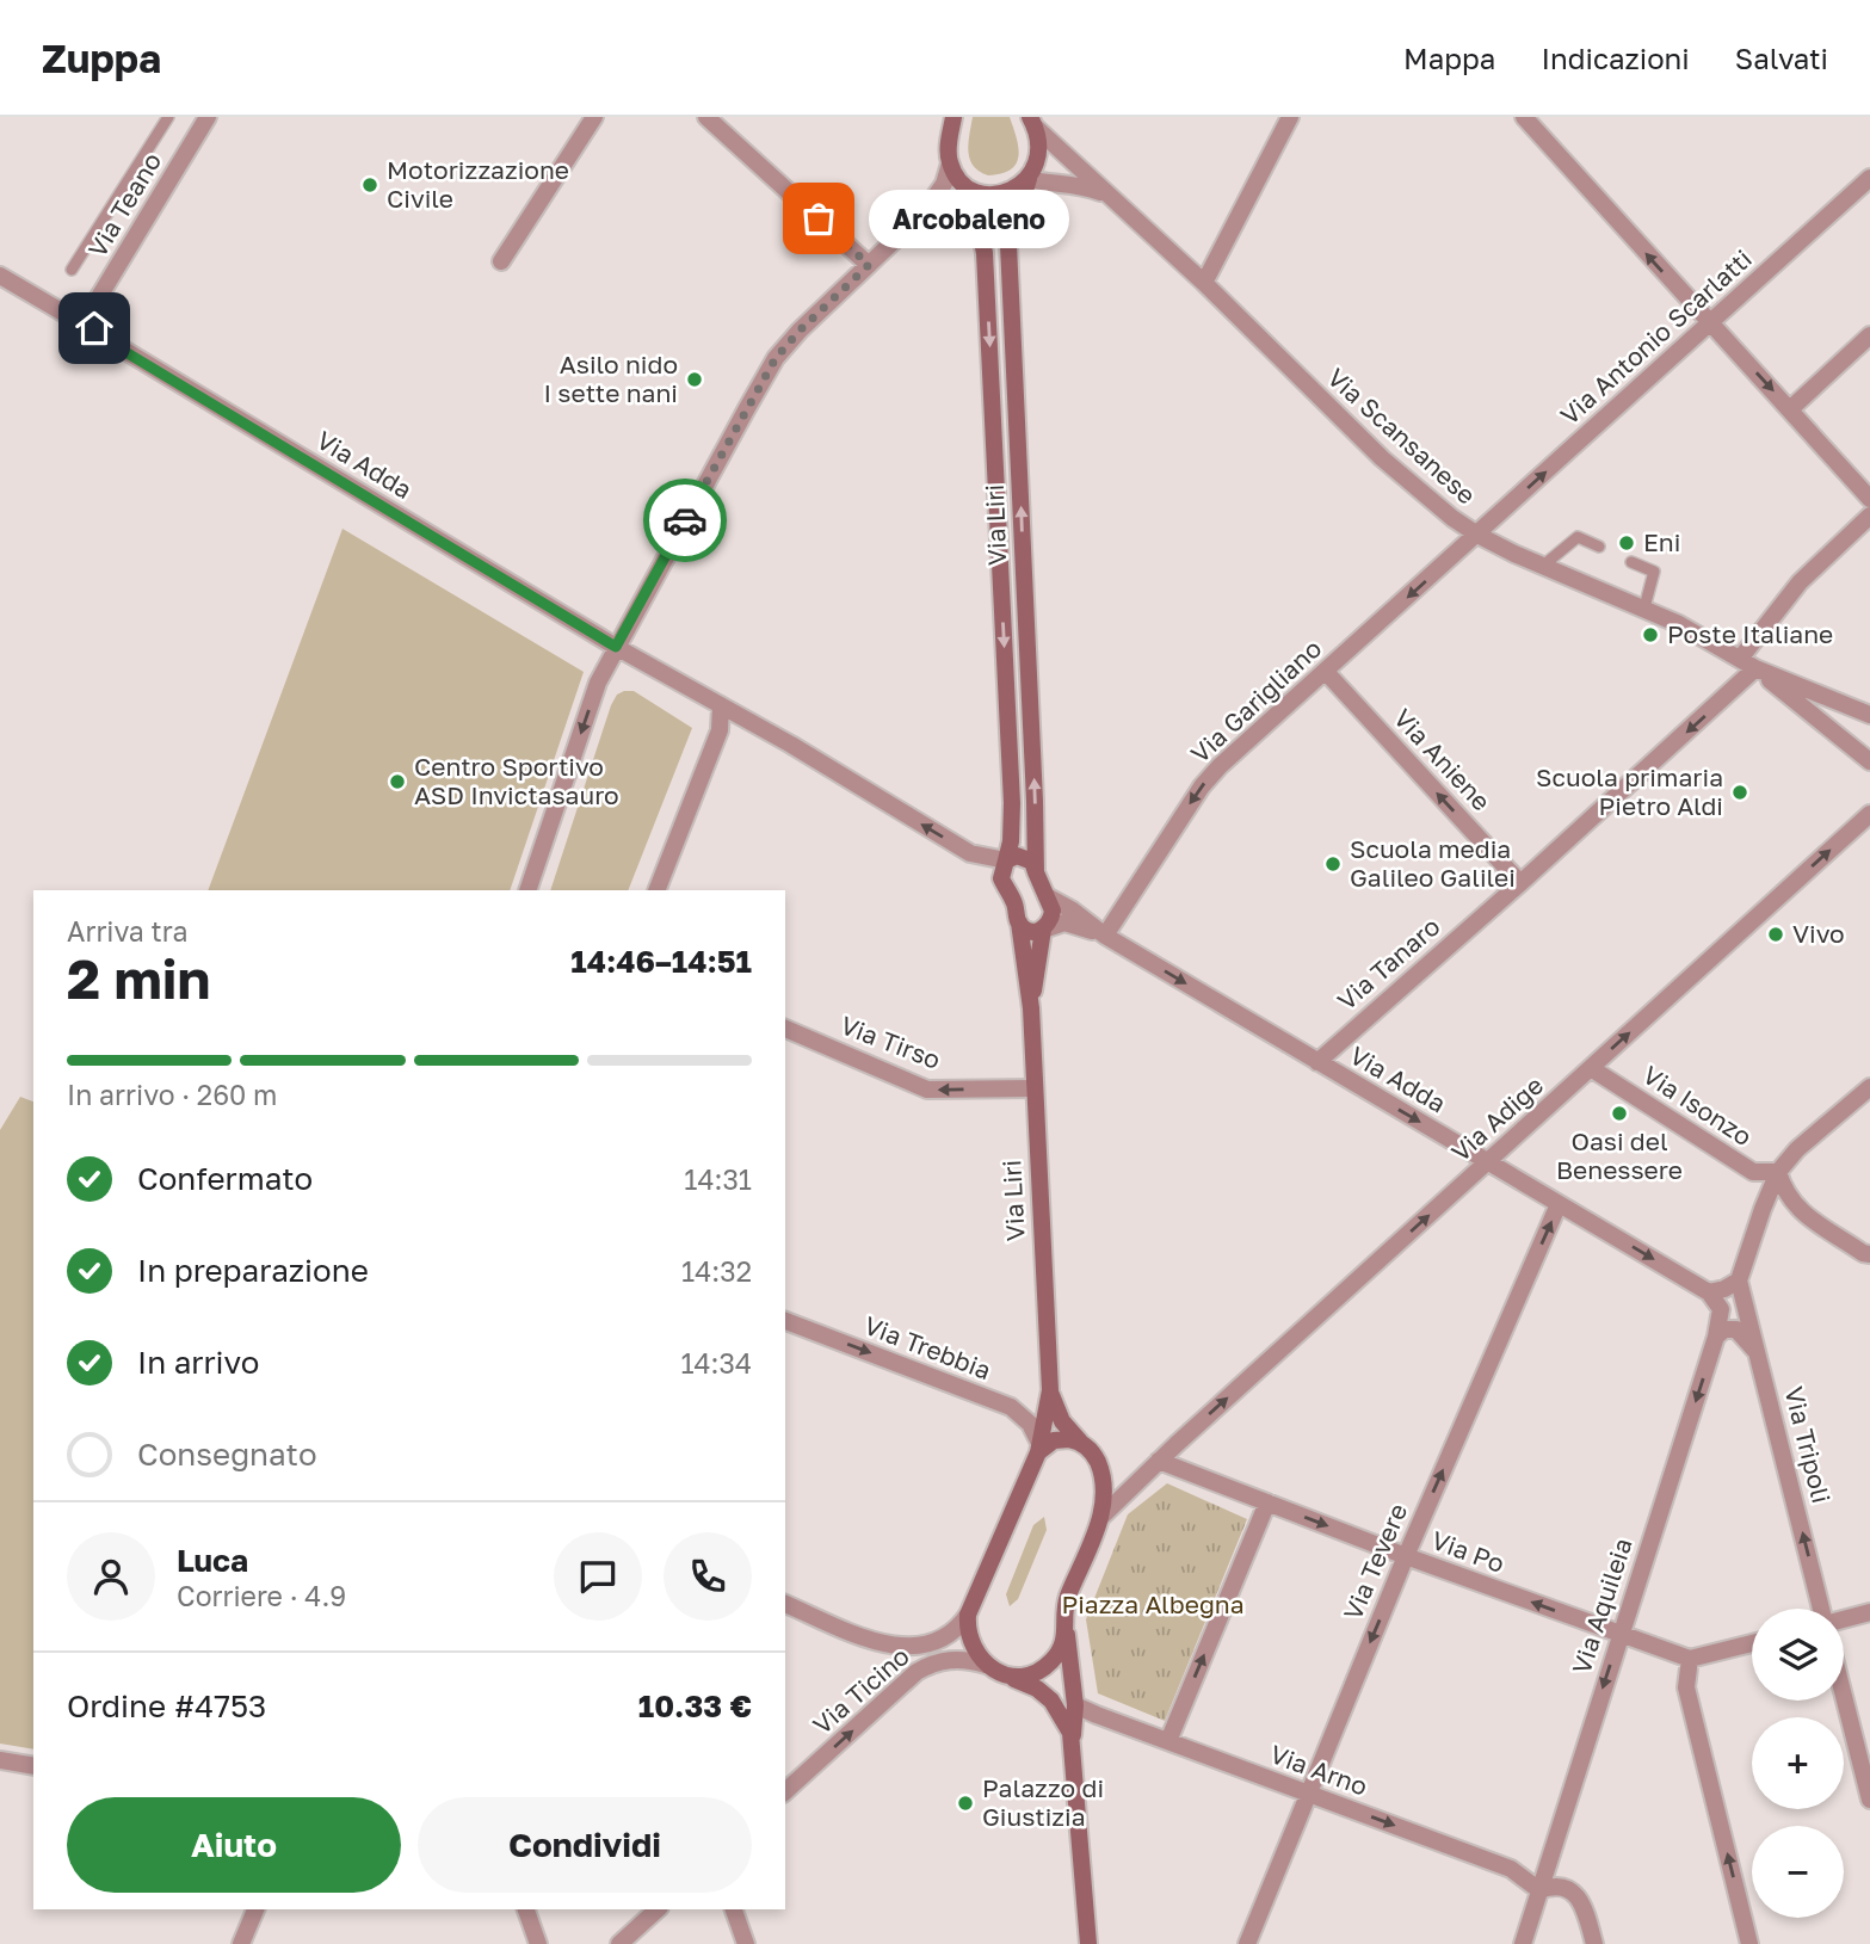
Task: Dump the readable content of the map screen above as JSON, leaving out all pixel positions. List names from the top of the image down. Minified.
{"streets":{"main road":["Via Scansanese","Via Liri"],"street":["Via Teano","Via Antonio Scarlatti","Via Adda","Via Garigliano","Via Aniene","Via Tanaro","Via Tirso","Via Isonzo","Via Adige","Via Trebbia","Via Tripoli","Via Po","Via Tevere","Via Aquileia","Via Ticino","Via Arno"]},"crossings":[["Via Teano","Via Adda"],["Via Antonio Scarlatti","Via Scansanese"],["Via Antonio Scarlatti","Via Garigliano"],["Via Scansanese","Via Liri"],["Via Scansanese","Via Garigliano"],["Via Scansanese","Via Tanaro"],["Via Adda","Via Liri"],["Via Adda","Via Garigliano"],["Via Adda","Via Tanaro"],["Via Adda","Via Adige"],["Via Adda","Via Tevere"],["Via Liri","Via Tirso"],["Via Liri","Via Adige"],["Via Liri","Via Trebbia"],["Via Garigliano","Via Aniene"],["Via Aniene","Via Tanaro"],["Via Isonzo","Via Adige"],["Via Adige","Via Po"],["Via Po","Via Tevere"],["Via Po","Via Aquileia"],["Via Tevere","Via Arno"],["Via Aquileia","Via Arno"]],"one_way":["Via Antonio Scarlatti","Via Adda","Via Garigliano","Via Aniene","Via Tanaro","Via Tirso","Via Adige","Via Trebbia","Via Tripoli","Via Aquileia","Via Ticino","Via Arno"],"parks":["Piazza Albegna"],"places":["Motorizzazione Civile","Arcobaleno","Asilo nido I sette nani","Eni","Poste Italiane","Centro Sportivo ASD Invictasauro","Scuola primaria Pietro Aldi","Scuola media Galileo Galilei","Vivo","Oasi del Benessere","Palazzo di Giustizia"],"page":{"header":"Zuppa","nav":["Mappa","Indicazioni","Salvati"],"bubble":"Arcobaleno","heading":["2 min","Arriva tra","14:46–14:51"],"panel":["Luca","Corriere · 4.9","Ordine #4753","10.33 €"],"bar":"In arrivo · 260 m","list":[["Confermato","14:31"],["In preparazione","14:32"],["In arrivo","14:34"],"Consegnato"],"map_buttons":["+","−"],"buttons":["Aiuto","Condividi"]}}
